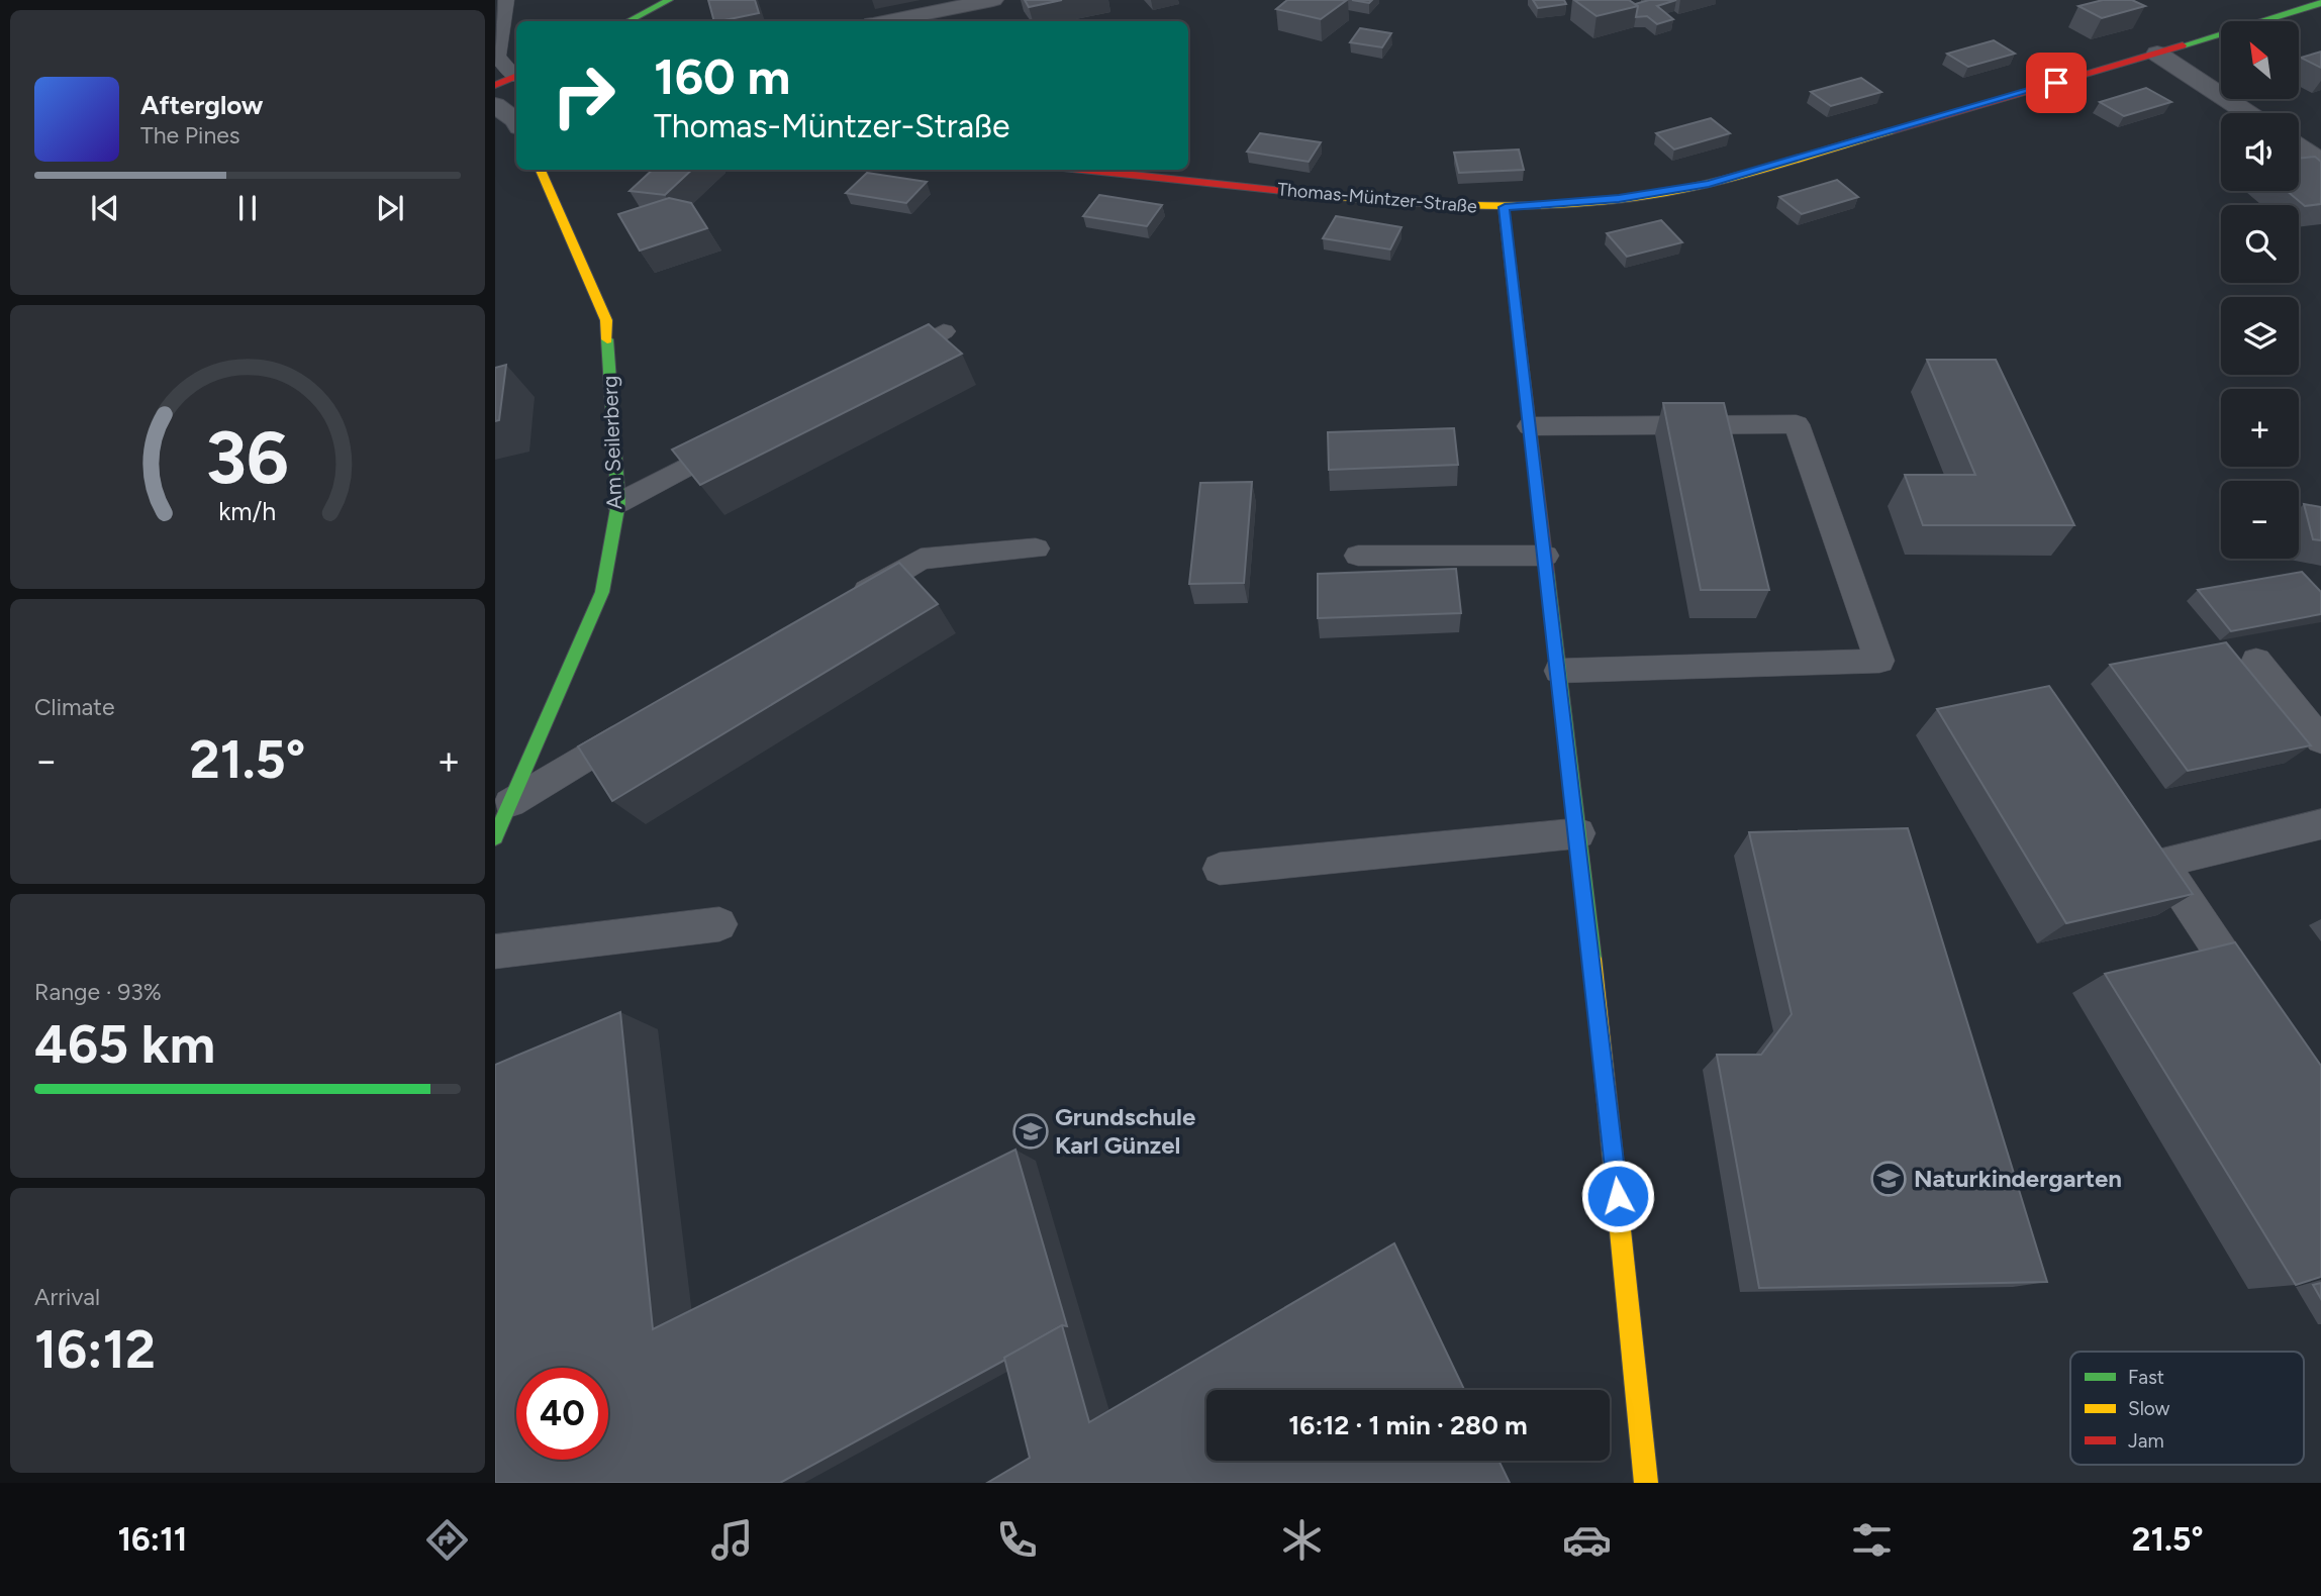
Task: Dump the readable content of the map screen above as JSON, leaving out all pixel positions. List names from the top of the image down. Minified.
{"streets":{"street":["Thomas-Müntzer-Straße","Am Seilerberg"]},"places":{"school or university":["Grundschule Karl Günzel","Naturkindergarten"]},"legend":["Fast","Slow","Jam"],"north":"top left","page":{"map_buttons":["+","−"],"turn":["160 m","Thomas-Müntzer-Straße"],"song":["Afterglow","The Pines"],"tile":["Climate",["Range · 93%","465 km"],["Arrival","16:12"]],"heat":["−","21.5°","+"],"limit":"40","trip":"16:12 · 1 min · 280 m","tabs":["16:11","21.5°"],"gauge":["36","km/h"]}}
